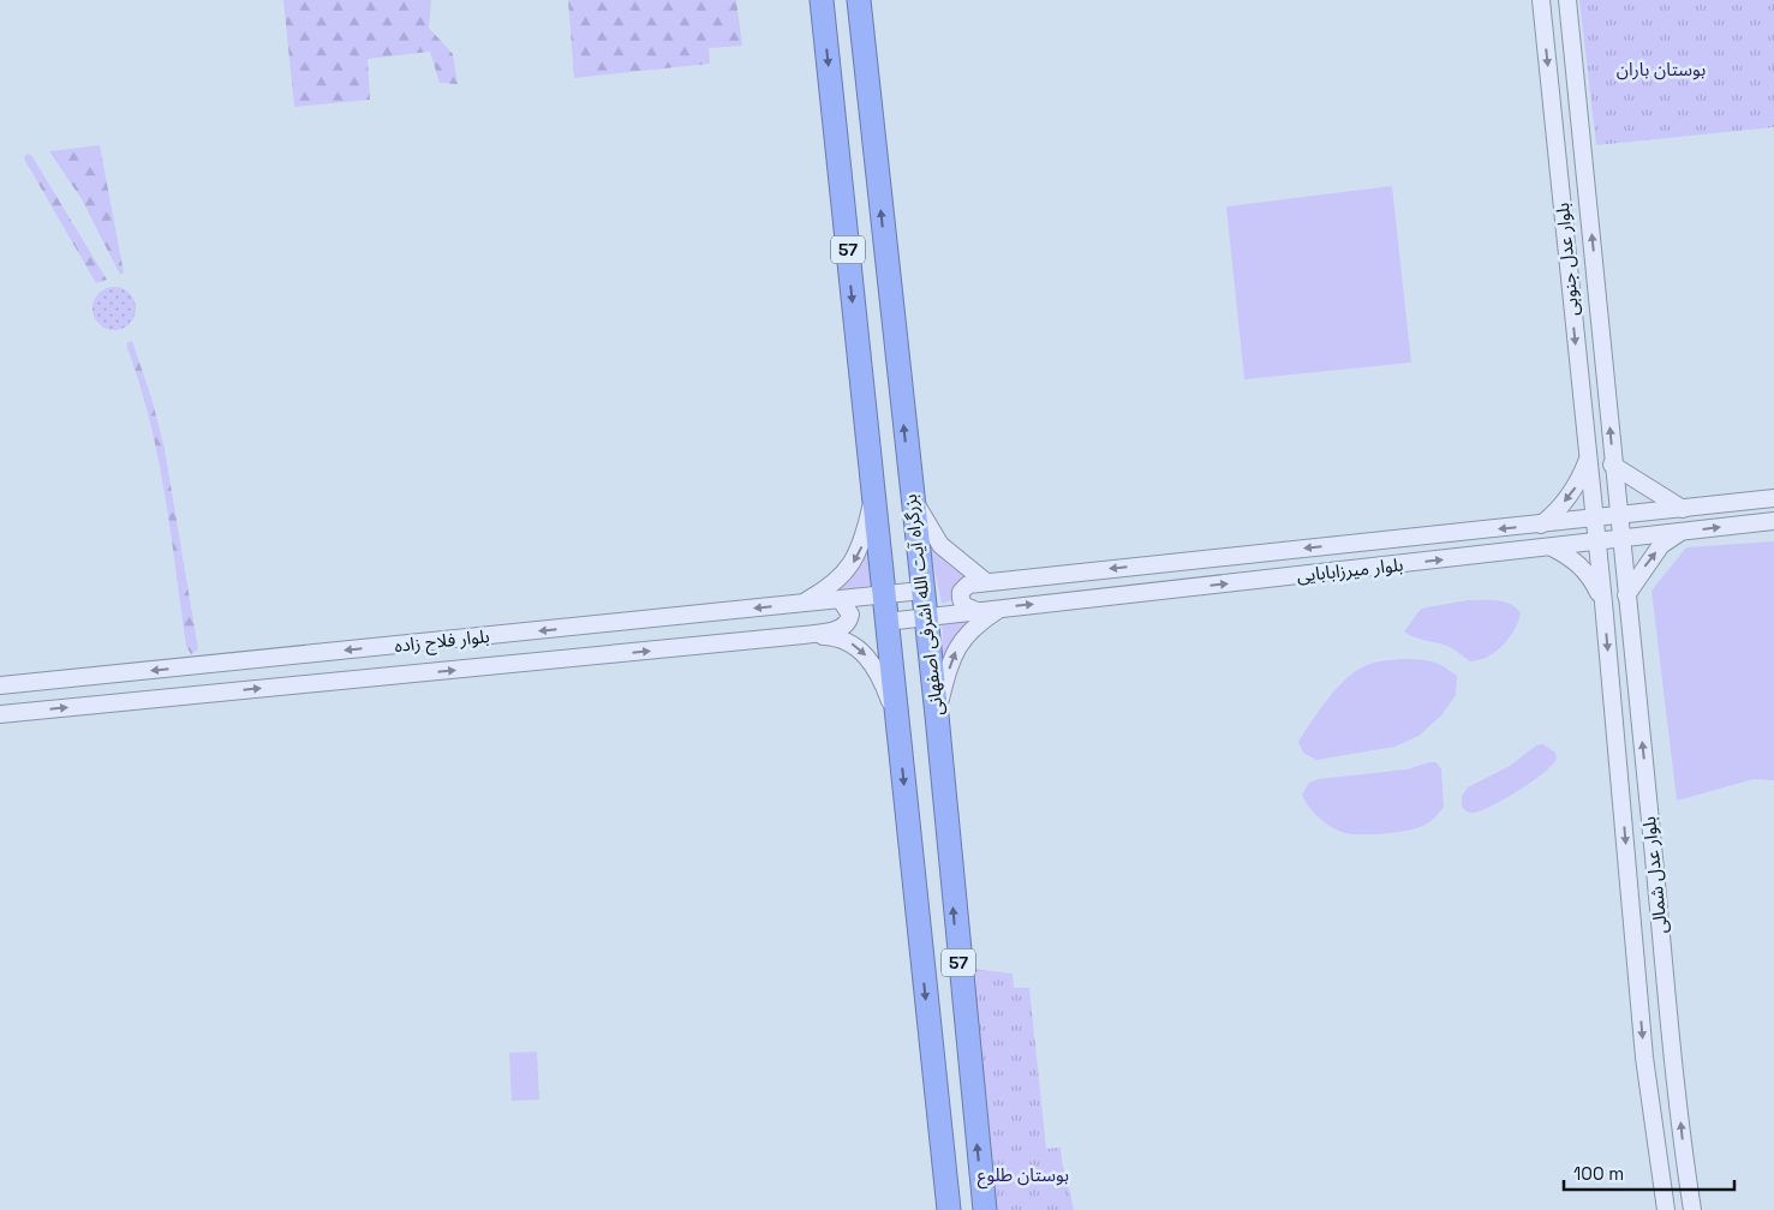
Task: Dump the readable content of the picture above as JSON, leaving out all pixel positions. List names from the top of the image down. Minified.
{"streets":{"highway":["57","بزرگراه آیت الله اشرفی اصفهانی"],"main road":["بلوار عدل جنوبی","بلوار میرزابابایی","بلوار فلاح زاده","بلوار عدل شمالی"]},"crossings":[["57","بزرگراه آیت الله اشرفی اصفهانی"],["بلوار عدل جنوبی","بلوار میرزابابایی"],["بلوار عدل جنوبی","بلوار عدل شمالی"],["بلوار میرزابابایی","بزرگراه آیت الله اشرفی اصفهانی"],["بلوار میرزابابایی","بلوار عدل شمالی"],["بزرگراه آیت الله اشرفی اصفهانی","بلوار فلاح زاده"]],"parks":["بوستان باران","بوستان طلوع"],"scale_bar":"100 m"}
